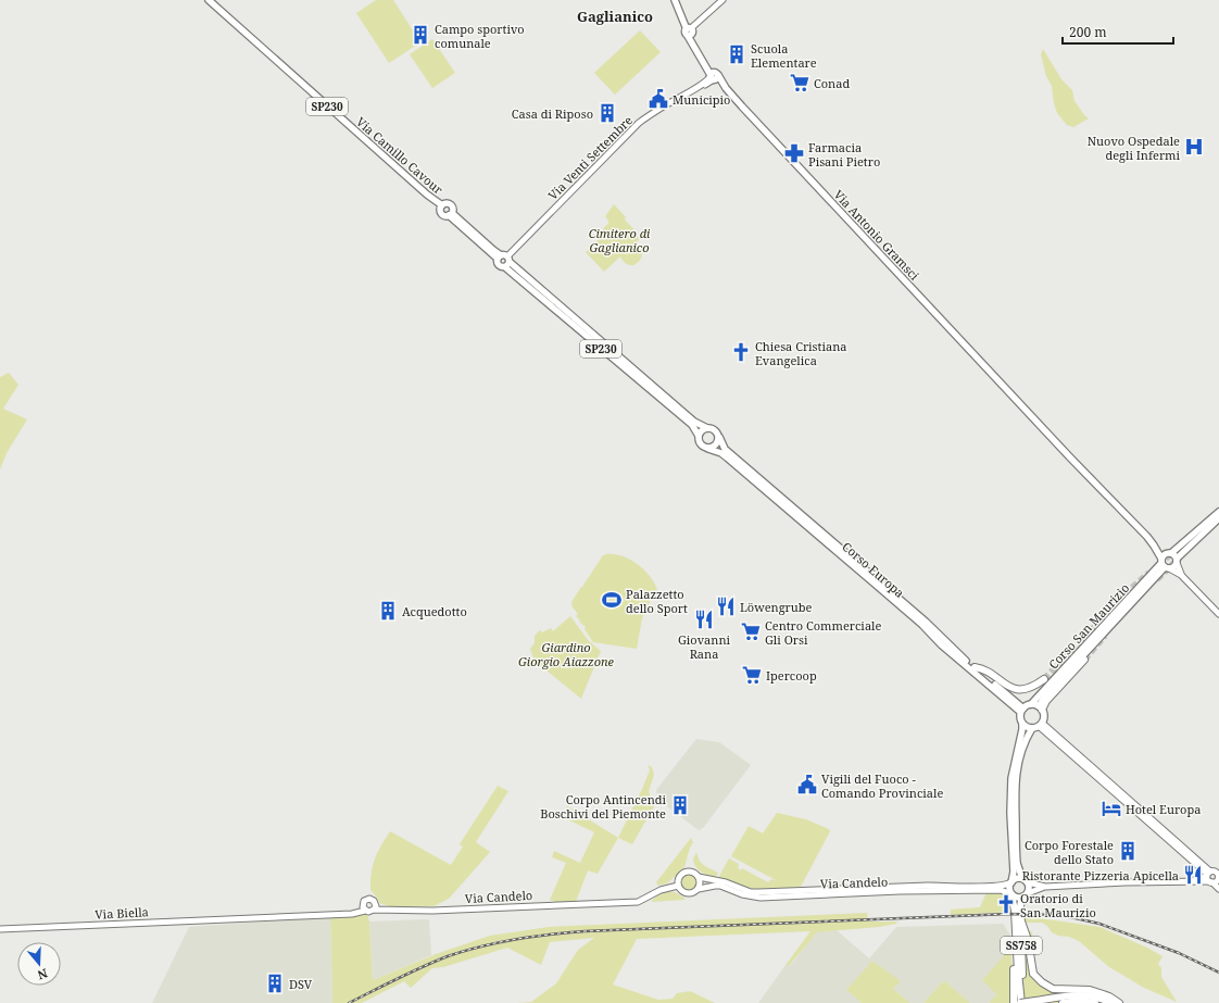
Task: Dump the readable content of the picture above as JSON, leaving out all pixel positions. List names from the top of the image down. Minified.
{"streets":{"highway":["SS758"],"main road":["SP230","Via Camillo Cavour","Via Antonio Gramsci","Corso Europa","Corso San Maurizio"],"street":["Via Venti Settembre","Via Candelo","Via Biella"]},"crossings":[["Via Camillo Cavour","Via Venti Settembre"],["Via Camillo Cavour","Corso Europa"],["Via Venti Settembre","Via Antonio Gramsci"],["Corso Europa","Corso San Maurizio"],["Via Candelo","SS758"]],"districts":["Gaglianico"],"parks":["Cimitero di Gaglianico","Giardino Giorgio Aiazzone"],"places":{"building":["Campo sportivo comunale","Scuola Elementare","Casa di Riposo","Acquedotto","Corpo Antincendi Boschivi del Piemonte","Corpo Forestale dello Stato","DSV"],"supermarket":["Conad","Centro Commerciale Gli Orsi","Ipercoop"],"public building":["Municipio","Vigili del Fuoco - Comando Provinciale"],"hospital":["Nuovo Ospedale degli Infermi"],"pharmacy":["Farmacia Pisani Pietro"],"church":["Chiesa Cristiana Evangelica","Oratorio di San Maurizio"],"sports":["Palazzetto dello Sport"],"restaurant":["Löwengrube","Giovanni Rana","Ristorante Pizzeria Apicella"],"hotel":["Hotel Europa"]},"scale_bar":"200 m","north":"bottom"}
